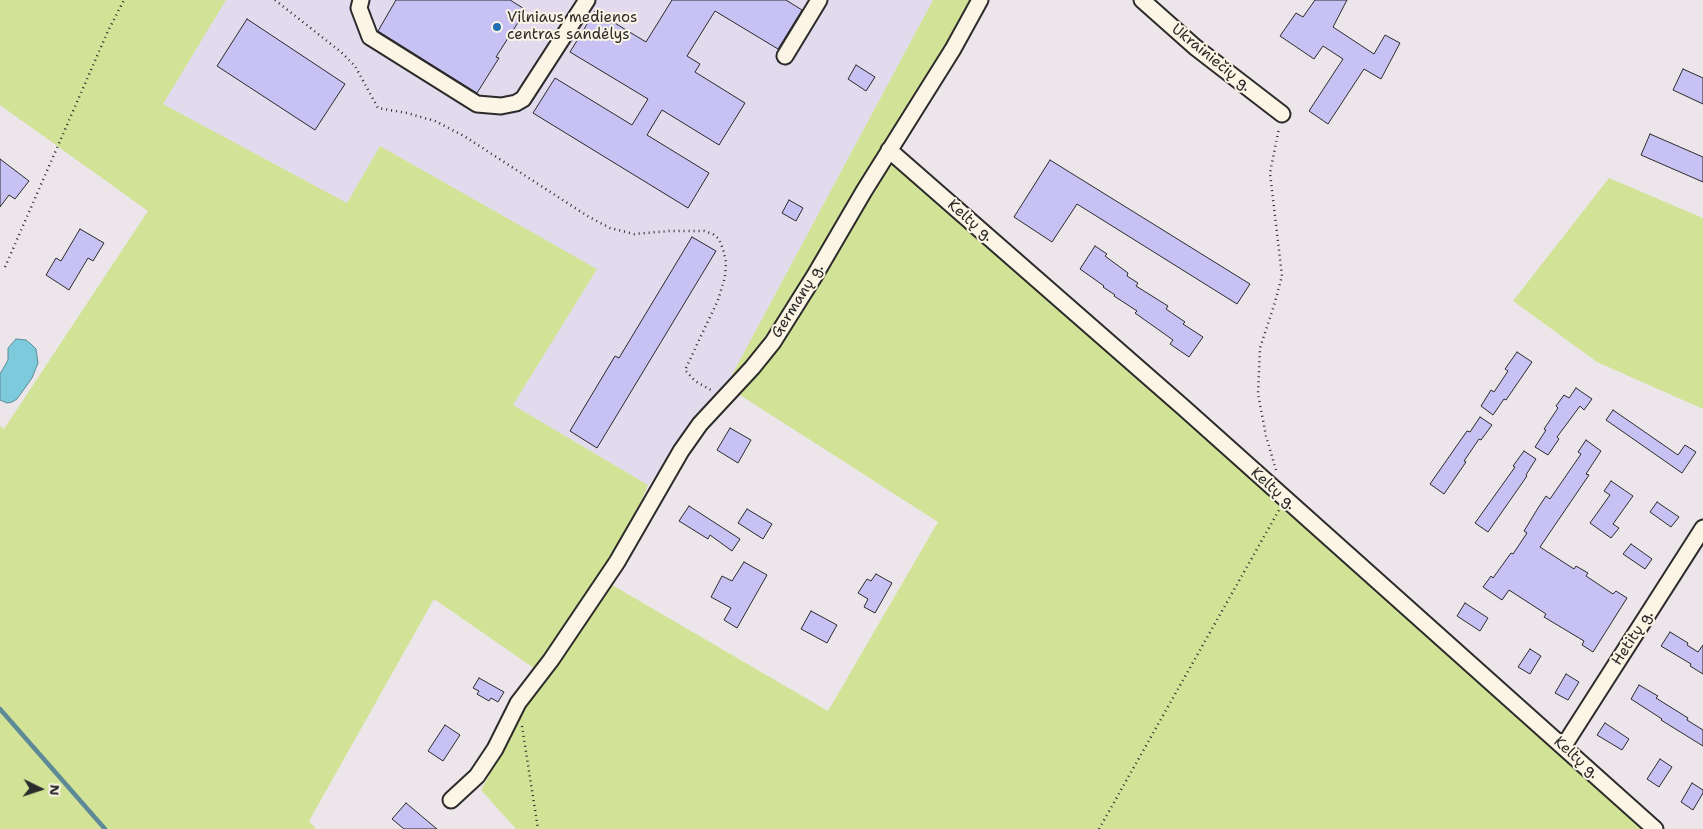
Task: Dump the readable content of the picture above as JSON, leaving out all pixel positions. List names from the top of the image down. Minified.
{"streets":{"street":["Ukrainiečių g.","Keltų g.","Germanų g.","Hetitų g."]},"crossings":[["Keltų g.","Germanų g."],["Keltų g.","Hetitų g."]],"places":["Vilniaus medienos centras sandėlys"],"north":"right"}
